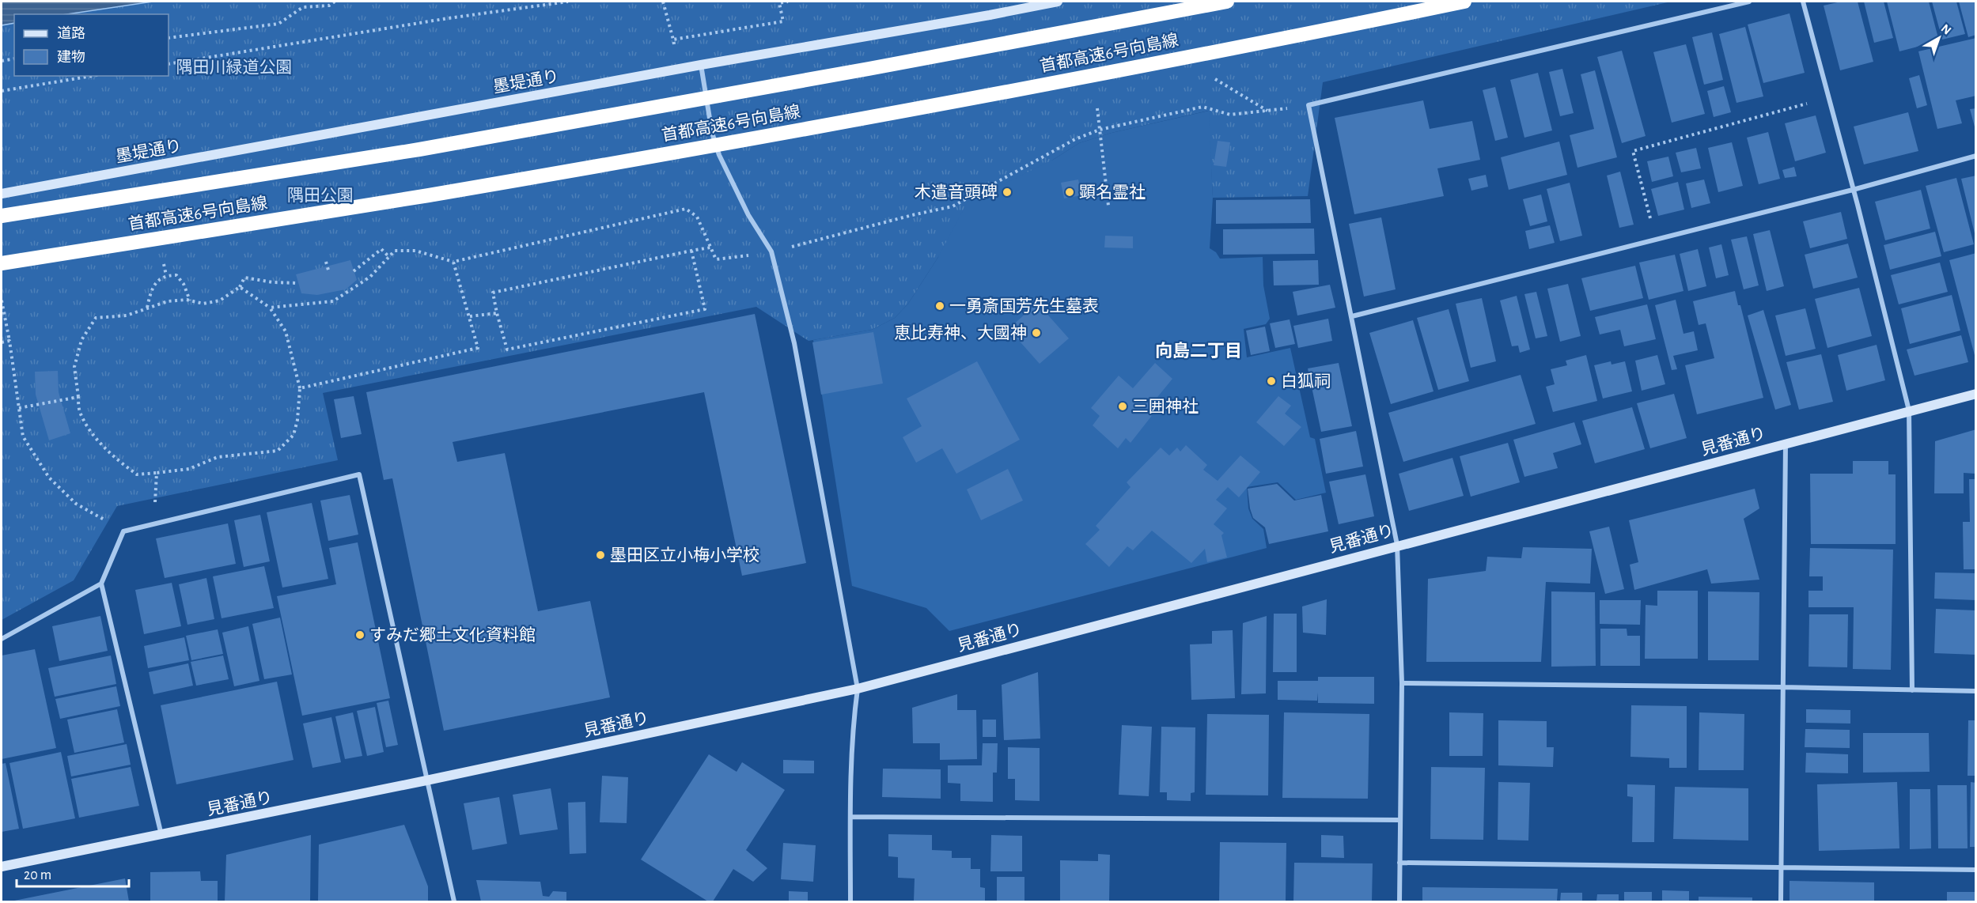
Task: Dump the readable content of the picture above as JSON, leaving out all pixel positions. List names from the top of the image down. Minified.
{"streets":{"highway":["首都高速6号向島線"],"street":["墨堤通り","見番通り"]},"districts":["向島二丁目"],"parks":["隅田川緑道公園","隅田公園"],"places":["木遣音頭碑","顕名霊社","一勇斎国芳先生墓表","恵比寿神、大國神","白狐祠","三囲神社","墨田区立小梅小学校","すみだ郷土文化資料館"],"legend":["道路","建物"],"scale_bar":"20 m","north":"top right"}
